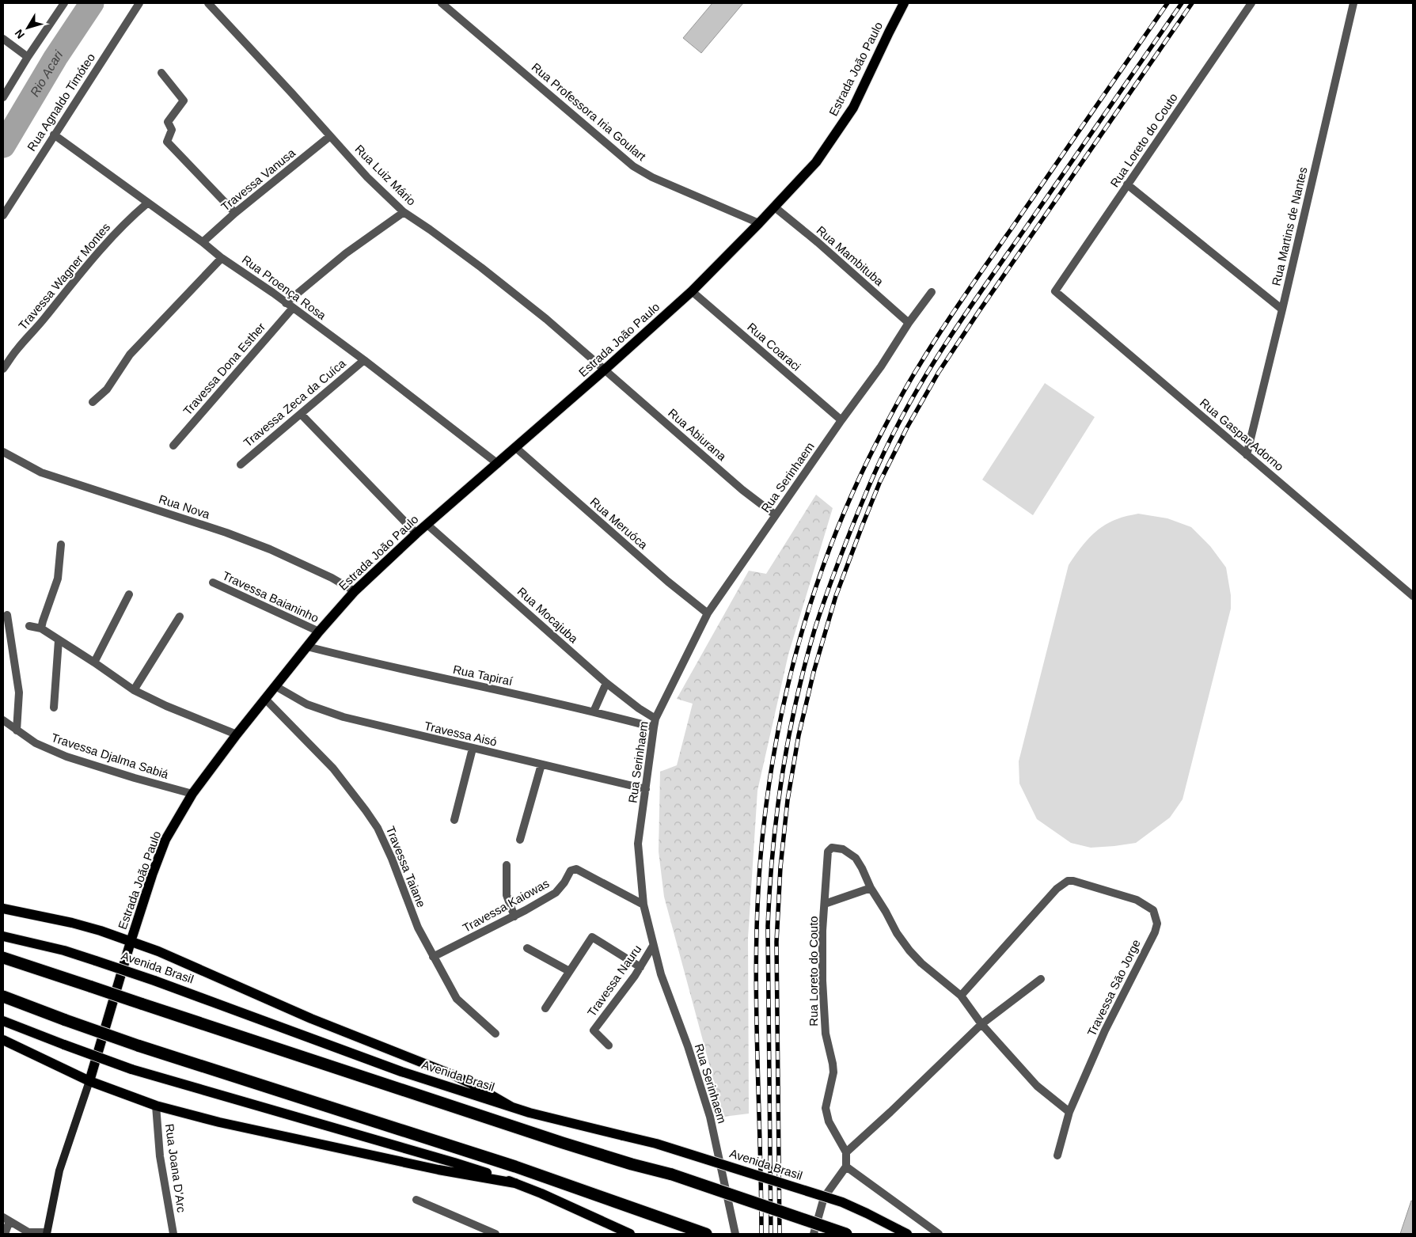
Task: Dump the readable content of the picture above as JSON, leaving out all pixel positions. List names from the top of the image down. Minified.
{"streets":{"main road":["Estrada João Paulo","Avenida Brasil"],"street":["Rua Agnaldo Timóteo","Rua Professora Iria Goulart","Rua Loreto do Couto","Rua Luiz Mário","Travessa Vanusa","Rua Martins de Nantes","Rua Mambituba","Travessa Wagner Montes","Rua Proença Rosa","Rua Coaraci","Travessa Dona Esther","Travessa Zeca da Cuíca","Rua Abiurana","Rua Gaspar Adorno","Rua Serinhaem","Rua Nova","Rua Meruóca","Travessa Baianinho","Rua Mocajuba","Rua Tapiraí","Travessa Aisó","Travessa Djalma Sabiá","Travessa Taiane","Travessa Kaiowas","Travessa Nauru","Travessa Sāo Jorge","Rua Joana D'Arc"]},"crossings":[["Estrada João Paulo","Rua Professora Iria Goulart"],["Estrada João Paulo","Rua Luiz Mário"],["Estrada João Paulo","Rua Mambituba"],["Estrada João Paulo","Rua Proença Rosa"],["Estrada João Paulo","Rua Coaraci"],["Estrada João Paulo","Rua Abiurana"],["Estrada João Paulo","Rua Nova"],["Estrada João Paulo","Rua Meruóca"],["Estrada João Paulo","Travessa Baianinho"],["Estrada João Paulo","Rua Mocajuba"],["Estrada João Paulo","Rua Tapiraí"],["Estrada João Paulo","Travessa Aisó"],["Estrada João Paulo","Travessa Djalma Sabiá"],["Estrada João Paulo","Travessa Taiane"],["Rua Agnaldo Timóteo","Rua Proença Rosa"],["Rua Loreto do Couto","Rua Gaspar Adorno"],["Rua Luiz Mário","Travessa Vanusa"],["Rua Luiz Mário","Travessa Dona Esther"],["Rua Luiz Mário","Rua Abiurana"],["Travessa Vanusa","Rua Proença Rosa"],["Rua Martins de Nantes","Rua Gaspar Adorno"],["Rua Mambituba","Rua Serinhaem"],["Travessa Wagner Montes","Rua Proença Rosa"],["Rua Proença Rosa","Travessa Dona Esther"],["Rua Proença Rosa","Travessa Zeca da Cuíca"],["Rua Coaraci","Rua Serinhaem"],["Rua Abiurana","Rua Serinhaem"],["Rua Serinhaem","Rua Meruóca"],["Rua Serinhaem","Rua Mocajuba"],["Rua Serinhaem","Rua Tapiraí"],["Rua Serinhaem","Travessa Aisó"],["Rua Serinhaem","Travessa Kaiowas"],["Rua Serinhaem","Travessa Nauru"],["Travessa Taiane","Travessa Kaiowas"]],"water":["Rio Acari"],"north":"bottom left"}
